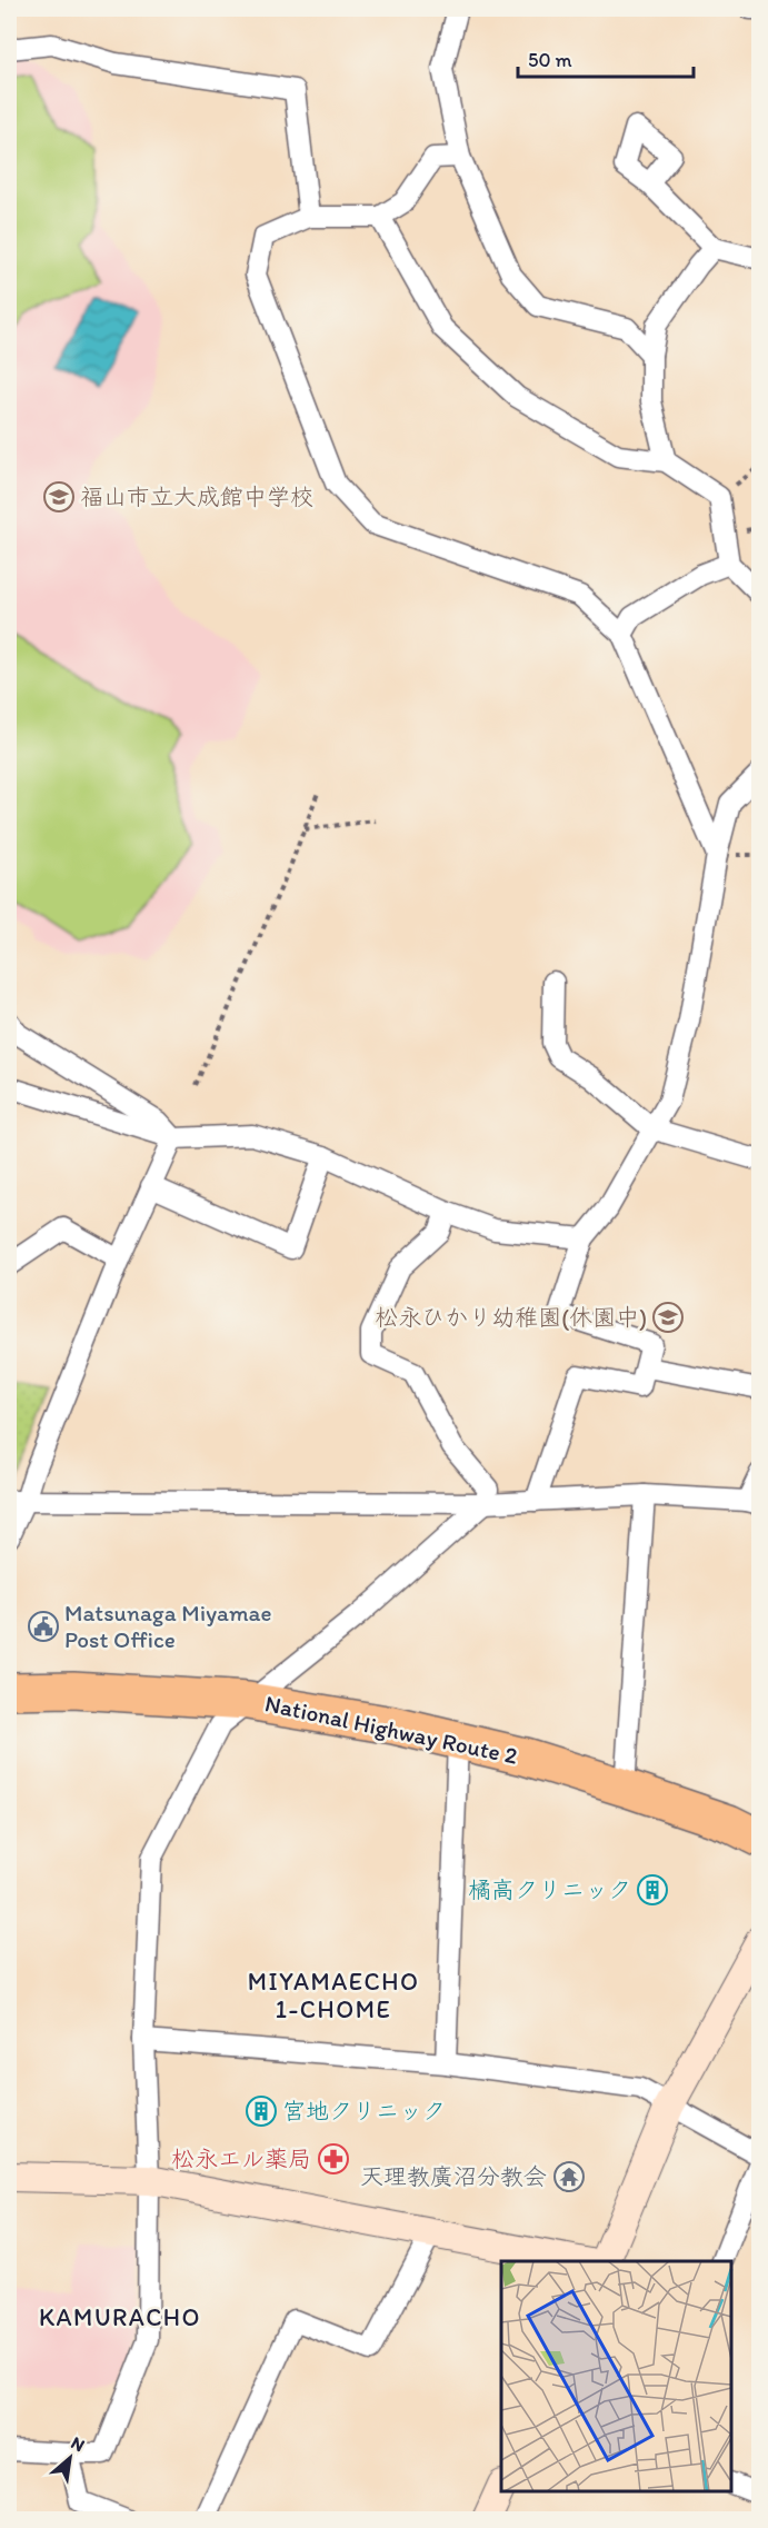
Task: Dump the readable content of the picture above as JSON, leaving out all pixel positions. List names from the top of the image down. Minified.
{"streets":{"highway":["National Highway Route 2"]},"districts":["MIYAMAECHO 1-CHOME","KAMURACHO"],"places":{"school or university":["福山市立大成館中学校","松永ひかり幼稚園(休園中)"],"public building":["Matsunaga Miyamae Post Office"],"building":["橘高クリニック","宮地クリニック"],"pharmacy":["松永エル薬局"],"temple":["天理教廣沼分教会"]},"scale_bar":"50 m","north":"top right"}
